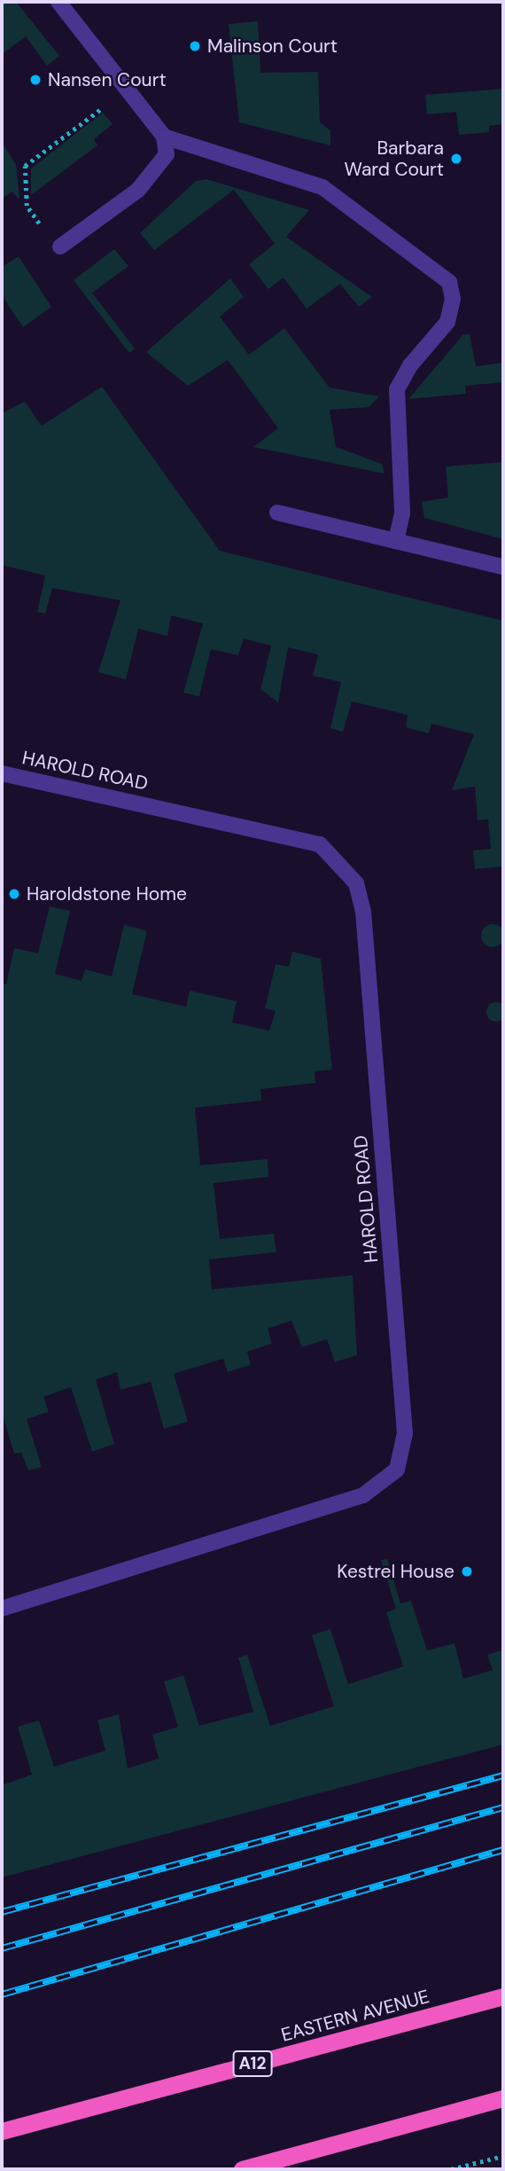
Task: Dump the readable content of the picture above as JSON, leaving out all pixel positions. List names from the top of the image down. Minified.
{"streets":{"highway":["EASTERN AVENUE","A12"],"street":["HAROLD ROAD"]},"places":["Malinson Court","Nansen Court","Barbara Ward Court","Haroldstone Home","Kestrel House"]}
